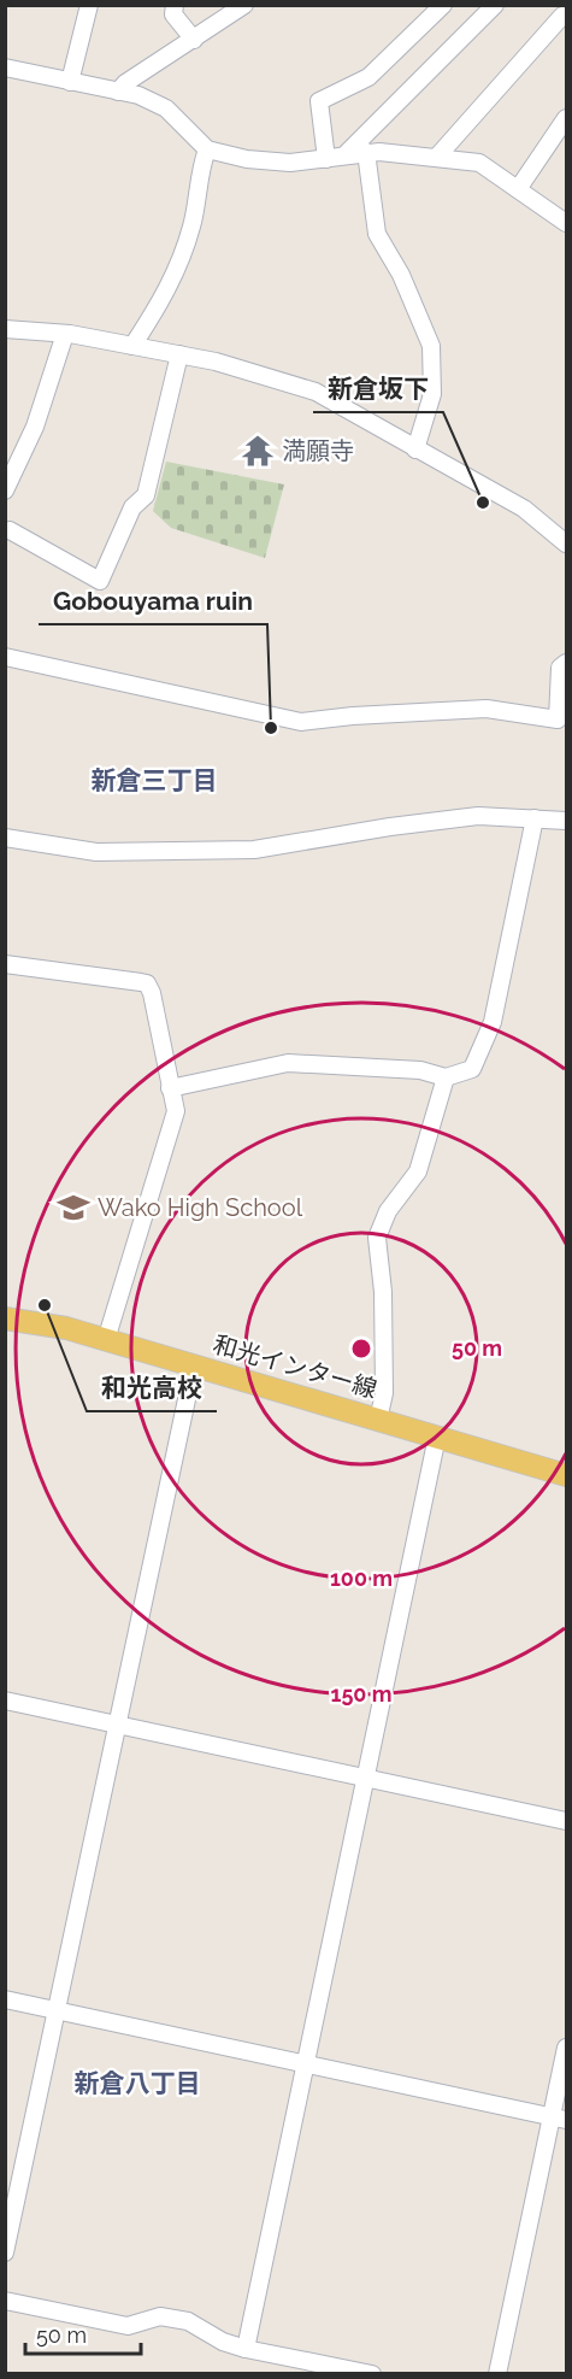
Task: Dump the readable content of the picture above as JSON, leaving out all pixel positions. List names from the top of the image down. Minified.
{"streets":{"main road":["和光インター線"]},"districts":["新倉三丁目","新倉八丁目"],"places":{"temple":["満願寺"],"other":["新倉坂下","Gobouyama ruin","和光高校"],"school or university":["Wako High School"]},"scale_bar":"50 m","rings":["50 m","100 m","150 m"]}
